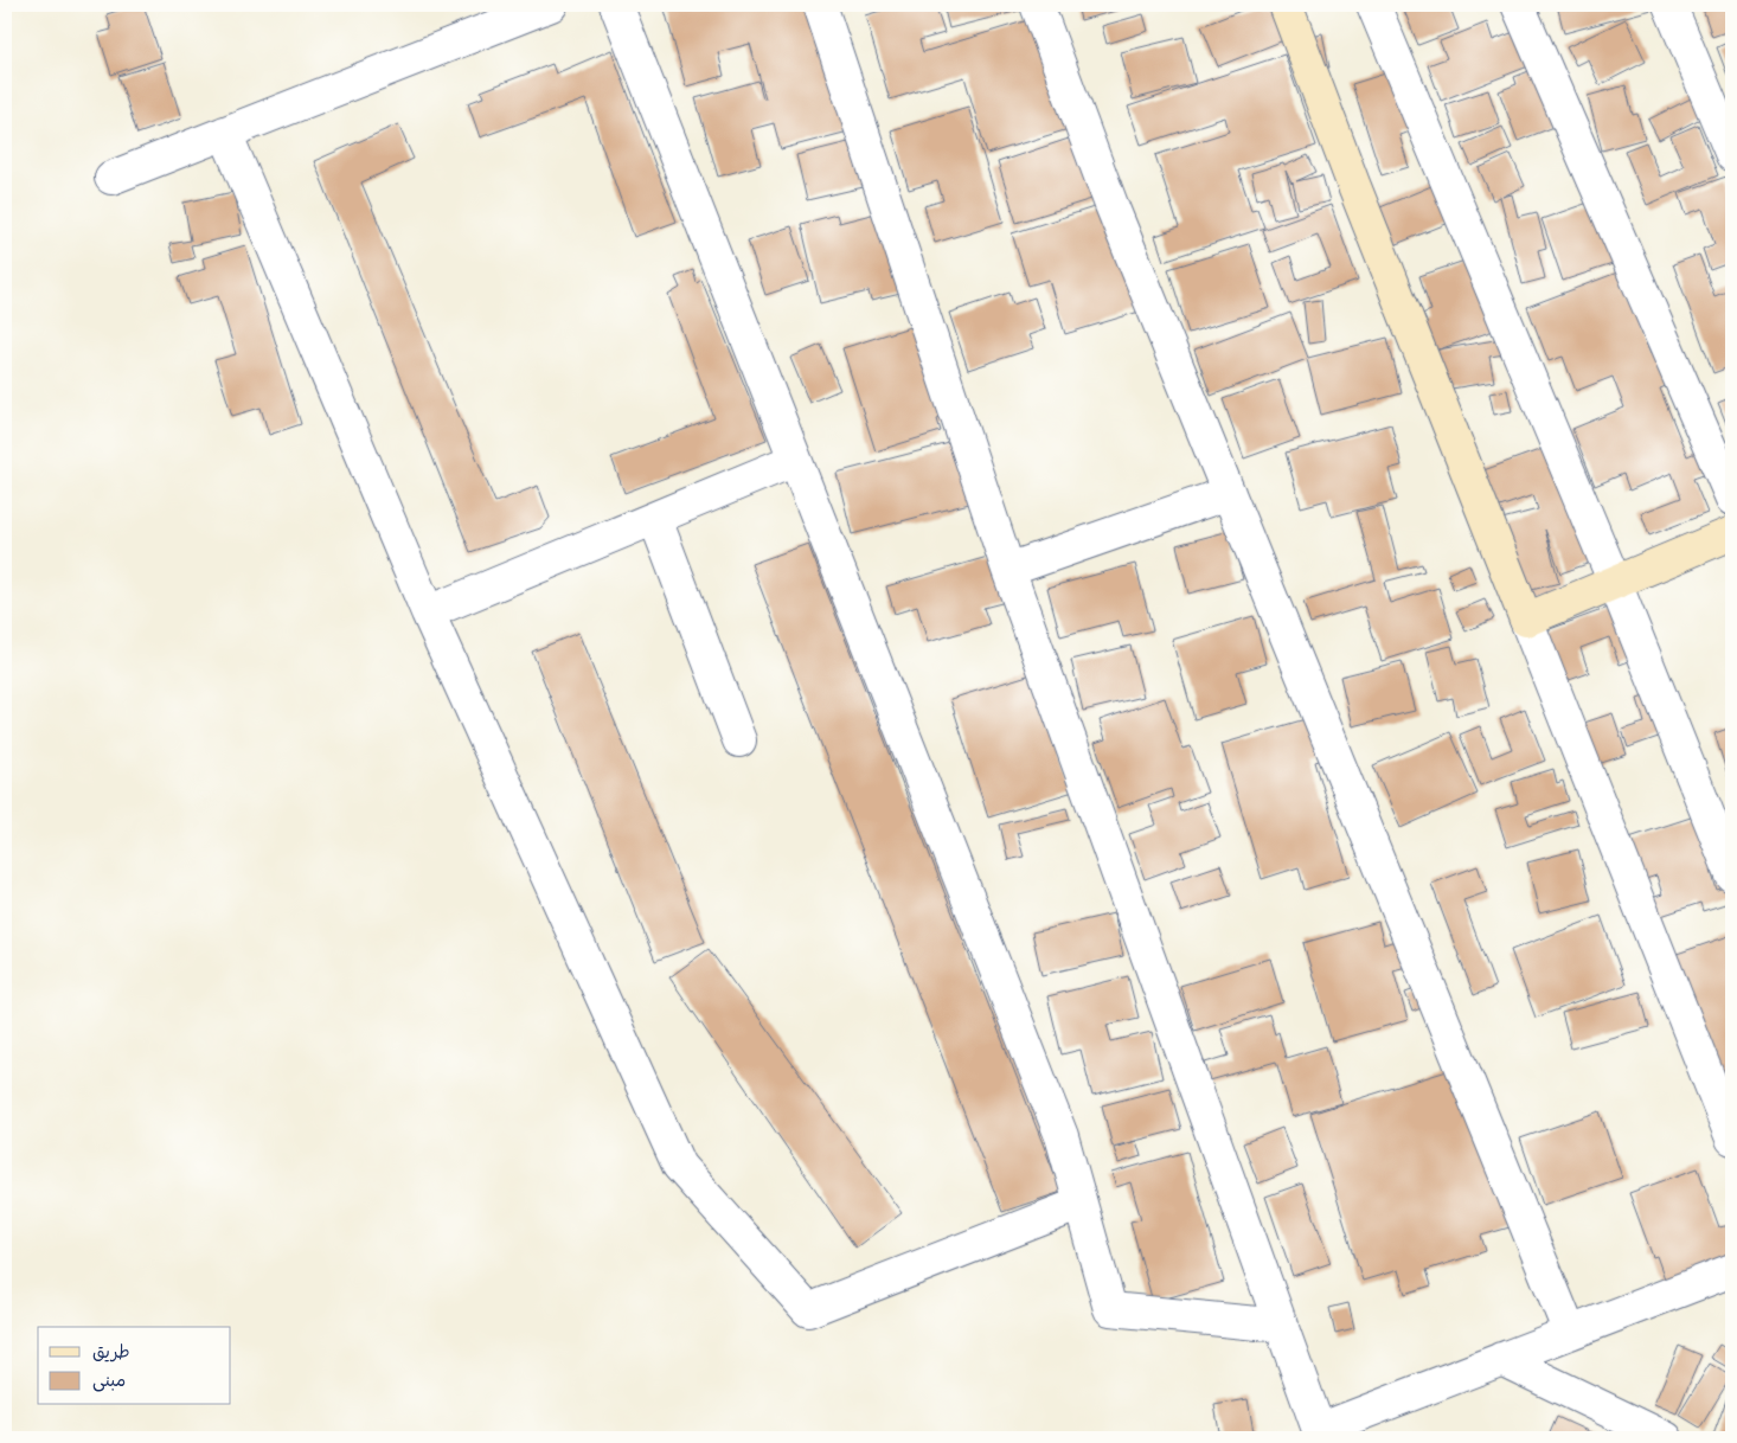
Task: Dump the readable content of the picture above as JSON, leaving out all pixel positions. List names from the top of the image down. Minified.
{"legend":["طريق","مبنى"]}
